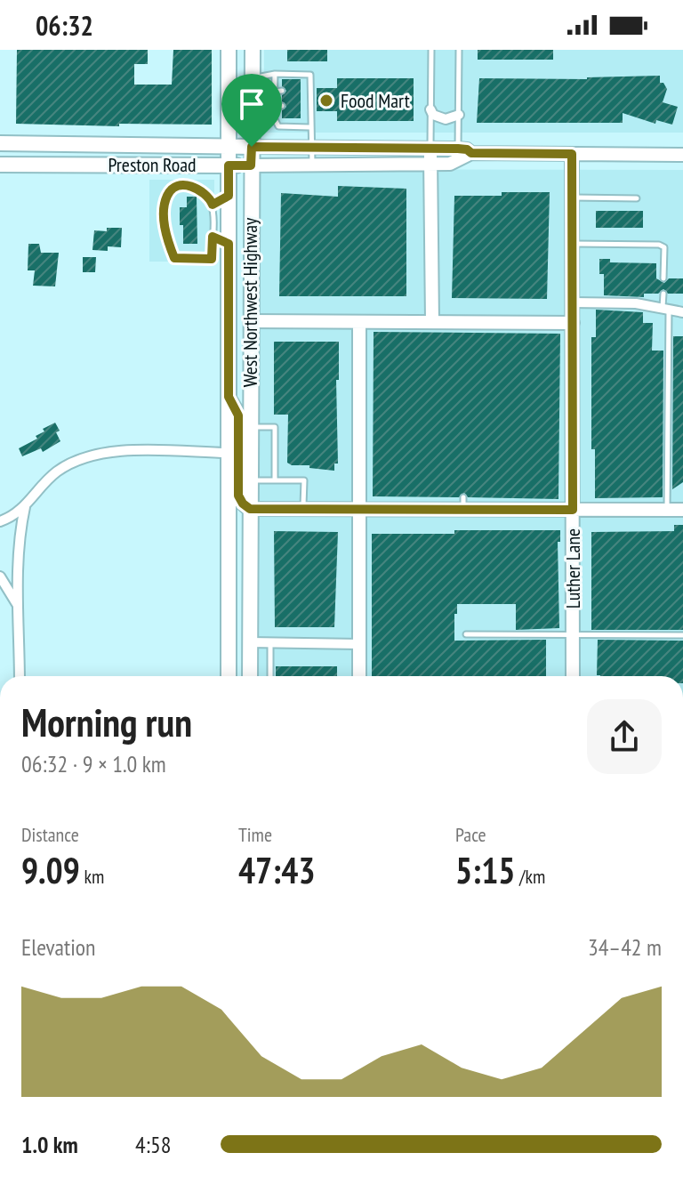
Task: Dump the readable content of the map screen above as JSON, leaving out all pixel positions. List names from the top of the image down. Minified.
{"streets":{"main road":["Preston Road","West Northwest Highway"],"street":["Luther Lane"]},"crossings":[["Preston Road","West Northwest Highway"],["Preston Road","Luther Lane"]],"places":["Food Mart"],"page":{"status":"06:32","heading":["Morning run","06:32 · 9 × 1.0 km"],"stats":[["Distance","9.09 km"],["Time","47:43"],["Pace","5:15 /km"]],"chart":["Elevation","34–42 m"],"list":[{"name":"1.0 km","note":"4:58"}]}}
